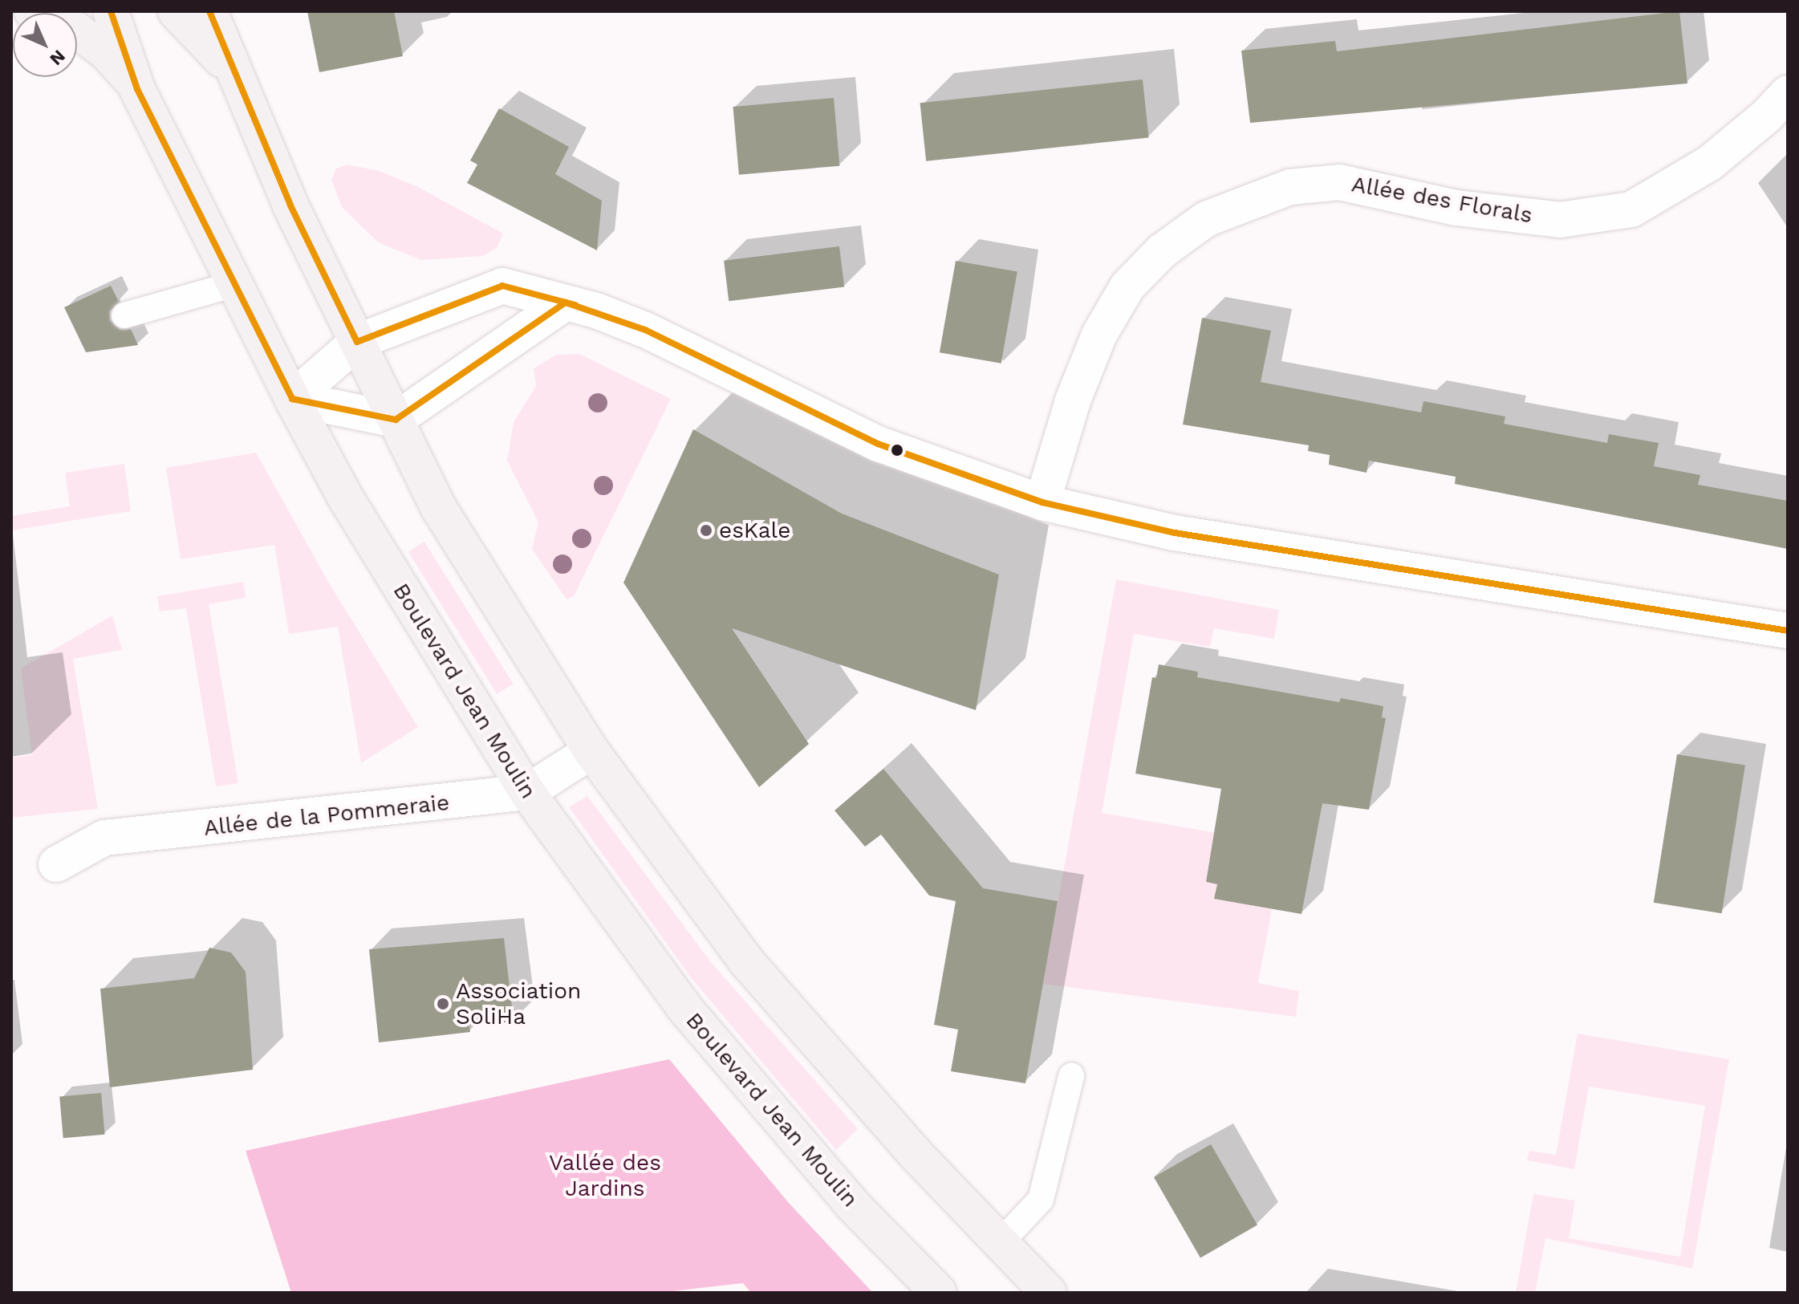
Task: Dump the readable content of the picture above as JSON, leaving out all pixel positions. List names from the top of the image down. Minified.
{"streets":{"main road":["Boulevard Jean Moulin"],"street":["Allée des Florals","Allée de la Pommeraie"]},"crossings":[["Boulevard Jean Moulin","Allée de la Pommeraie"]],"parks":["Vallée des Jardins"],"places":["esKale","Association SoliHa"],"north":"bottom right"}
